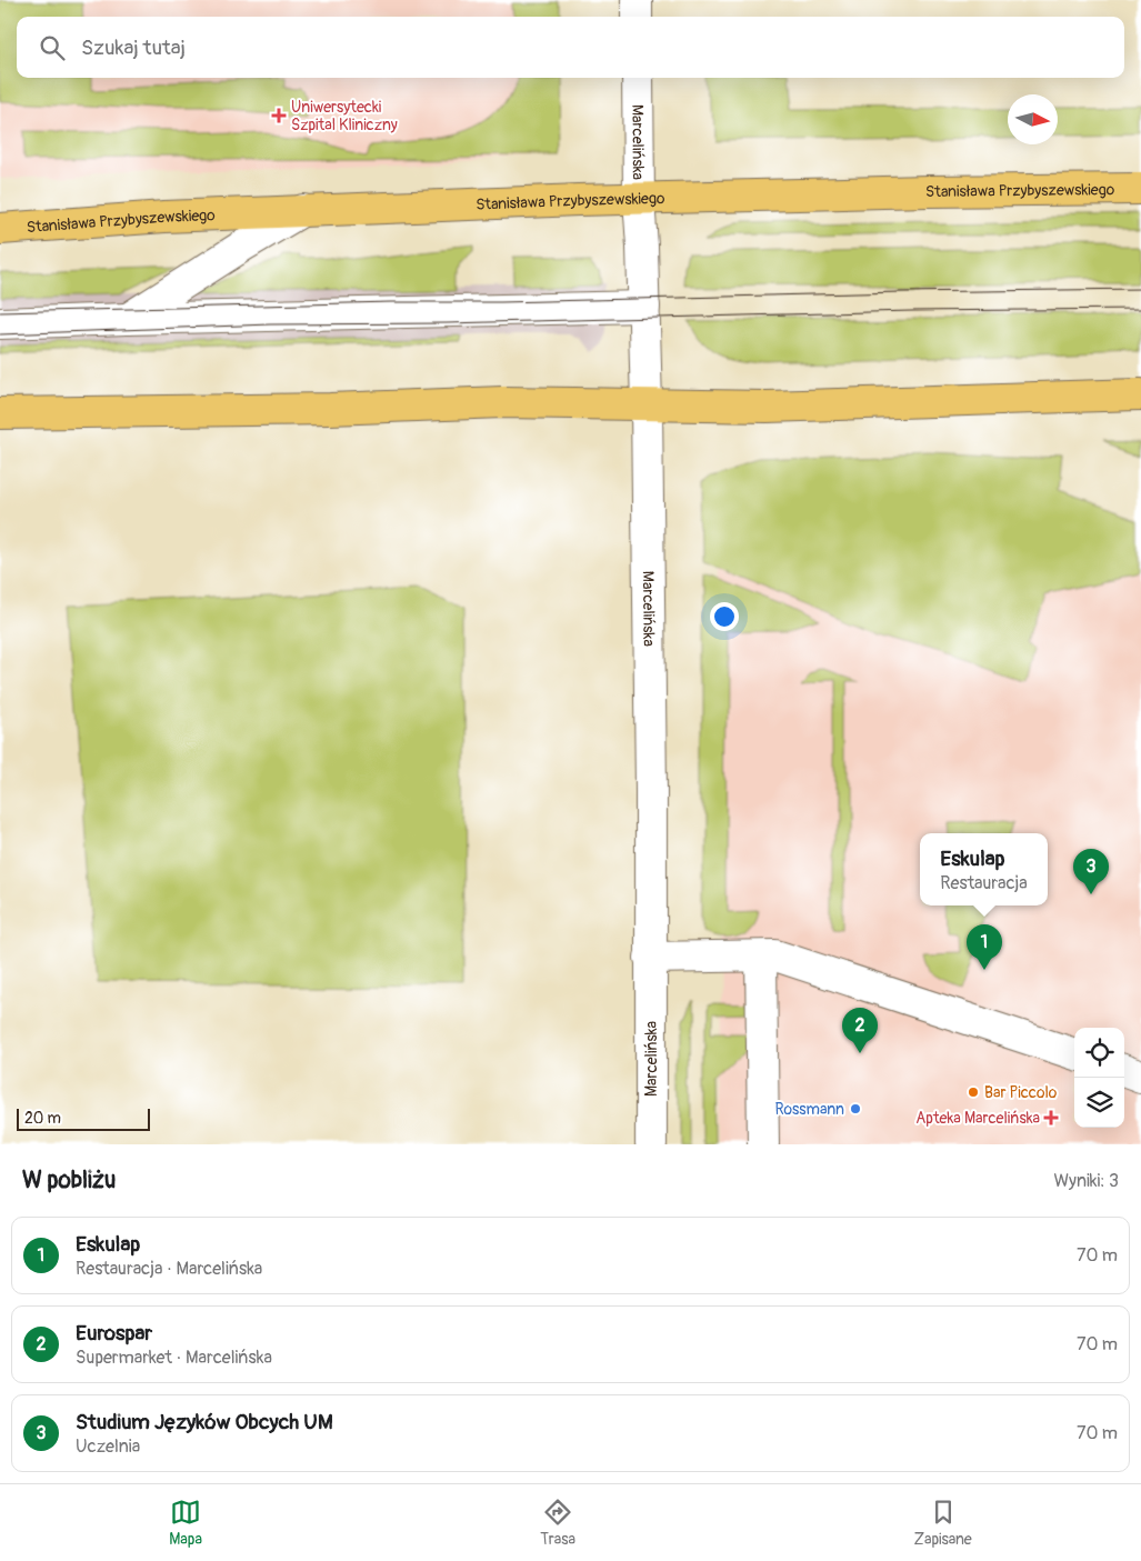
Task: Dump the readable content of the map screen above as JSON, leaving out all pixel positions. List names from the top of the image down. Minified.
{"streets":{"main road":["Stanisława Przybyszewskiego"],"street":["Marcelińska"]},"crossings":[["Marcelińska","Stanisława Przybyszewskiego"]],"places":{"health":["Uniwersytecki Szpital Kliniczny","Apteka Marcelińska"],"other":["Bar Piccolo","Rossmann"]},"scale_bar":"20 m","north":"right","page":{"search":"Szukaj tutaj","popup":["Eskulap","Restauracja"],"pins":["3","1","2"],"scale":"20 m","heading":["W pobliżu","Wyniki: 3"],"list":[{"mark":"1","name":"Eskulap","note":"Restauracja · Marcelińska","value":"70 m"},{"mark":"2","name":"Eurospar","note":"Supermarket · Marcelińska","value":"70 m"},{"mark":"3","name":"Studium Języków Obcych UM","note":"Uczelnia","value":"70 m"}],"nav":["Mapa","Trasa","Zapisane"]}}
